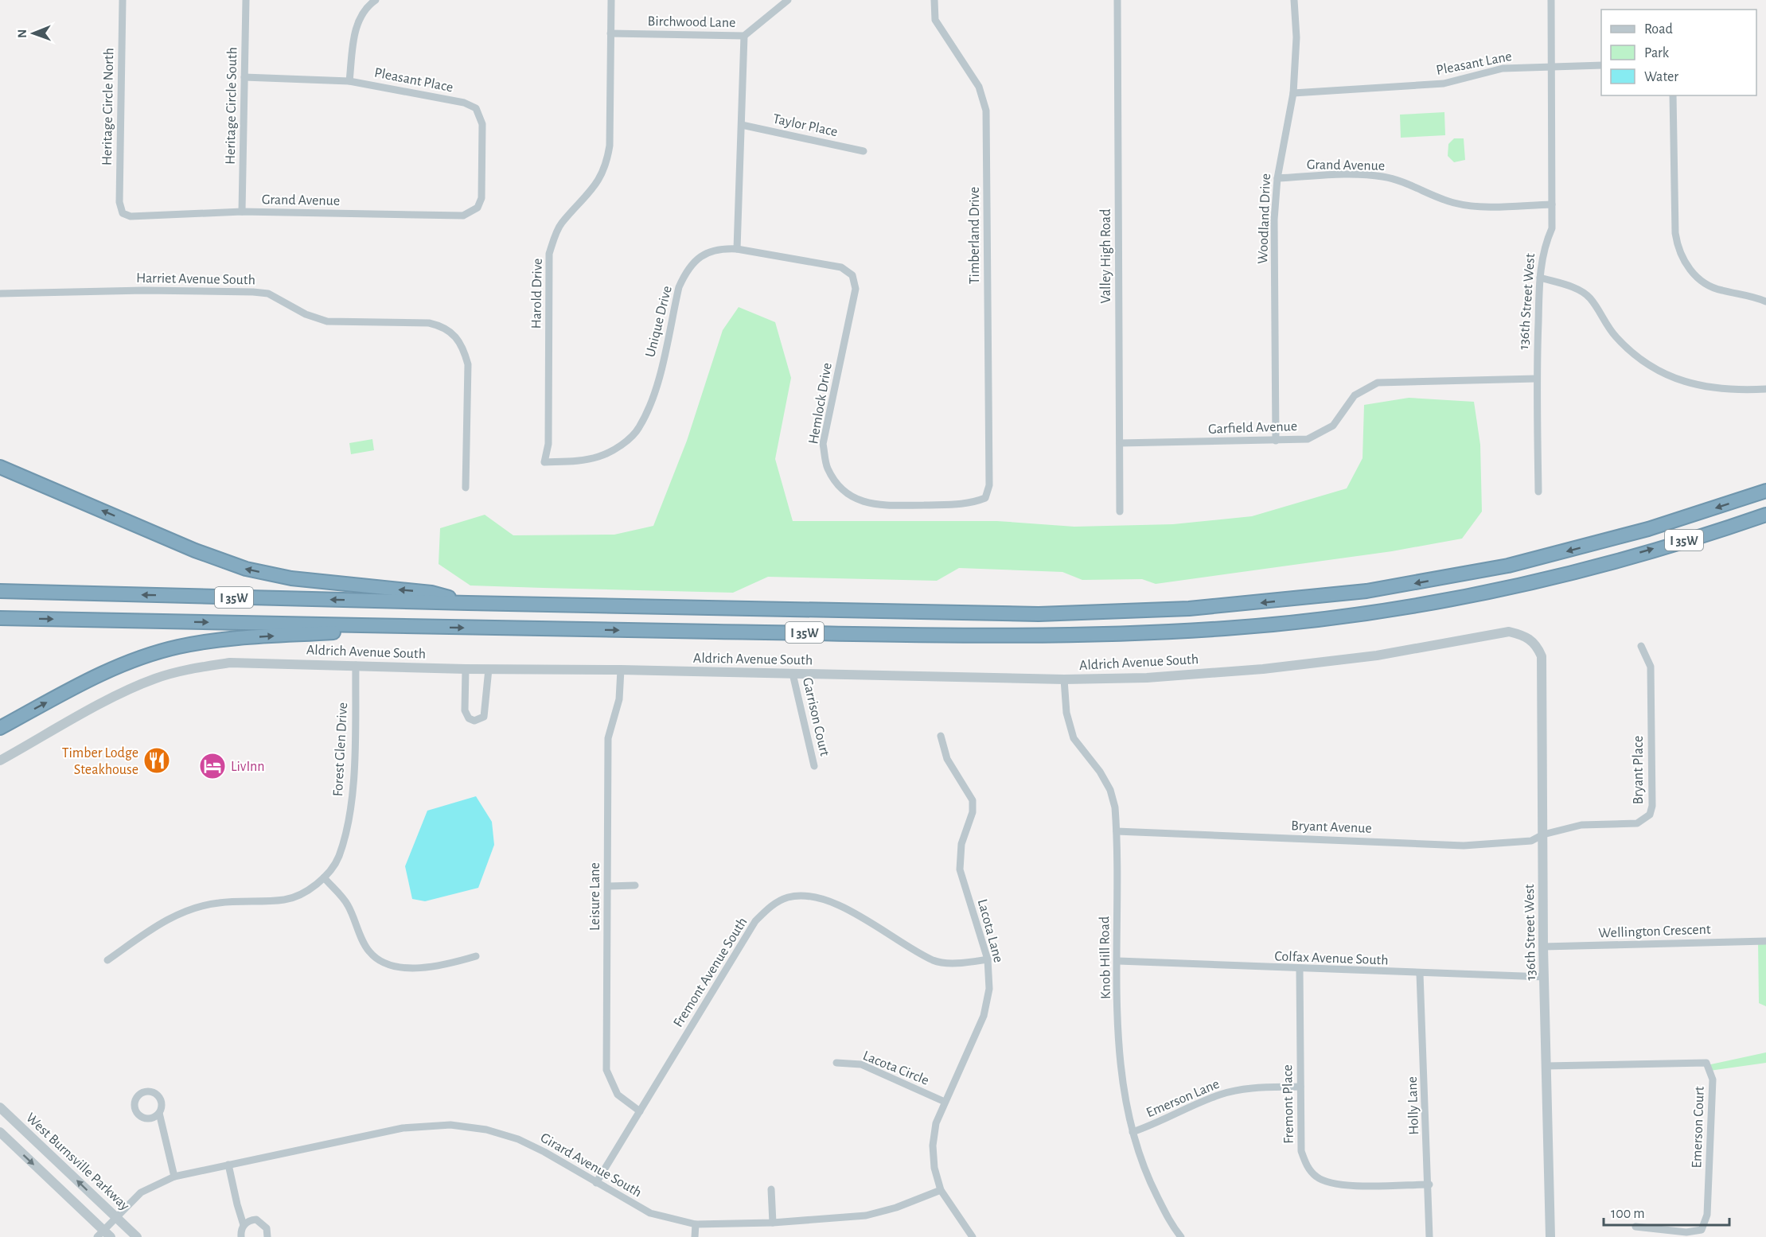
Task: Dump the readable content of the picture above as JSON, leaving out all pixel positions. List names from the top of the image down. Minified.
{"streets":{"highway":["I 35W"],"street":["Birchwood Lane","Pleasant Lane","Pleasant Place","Heritage Circle South","Heritage Circle North","Taylor Place","Grand Avenue","Woodland Drive","Timberland Drive","Valley High Road","Harriet Avenue South","Harold Drive","136th Street West","Unique Drive","Hemlock Drive","Garfield Avenue","Aldrich Avenue South","Garrison Court","Forest Glen Drive","Bryant Place","Bryant Avenue","Leisure Lane","Lacota Lane","Wellington Crescent","Knob Hill Road","Colfax Avenue South","Fremont Avenue South","Lacota Circle","Emerson Lane","Fremont Place","Holly Lane","Emerson Court","West Burnsville Parkway","Girard Avenue South"]},"crossings":[["Birchwood Lane","Harold Drive"],["Pleasant Lane","Woodland Drive"],["Pleasant Lane","136th Street West"],["Pleasant Place","Heritage Circle South"],["Pleasant Place","Grand Avenue"],["Heritage Circle South","Grand Avenue"],["Heritage Circle North","Grand Avenue"],["Grand Avenue","Woodland Drive"],["Grand Avenue","136th Street West"],["Woodland Drive","Garfield Avenue"],["Timberland Drive","Hemlock Drive"],["Valley High Road","Garfield Avenue"],["Harold Drive","Unique Drive"],["136th Street West","Garfield Avenue"],["136th Street West","Aldrich Avenue South"],["136th Street West","Bryant Place"],["136th Street West","Bryant Avenue"],["136th Street West","Wellington Crescent"],["136th Street West","Colfax Avenue South"],["136th Street West","Emerson Court"],["Unique Drive","Hemlock Drive"],["Aldrich Avenue South","Garrison Court"],["Aldrich Avenue South","Forest Glen Drive"],["Aldrich Avenue South","Leisure Lane"],["Aldrich Avenue South","Knob Hill Road"],["Bryant Place","Bryant Avenue"],["Bryant Avenue","Knob Hill Road"],["Leisure Lane","Fremont Avenue South"],["Lacota Lane","Fremont Avenue South"],["Lacota Lane","Lacota Circle"],["Lacota Lane","Girard Avenue South"],["Knob Hill Road","Colfax Avenue South"],["Knob Hill Road","Emerson Lane"],["Colfax Avenue South","Fremont Place"],["Colfax Avenue South","Holly Lane"],["Fremont Avenue South","Girard Avenue South"],["Emerson Lane","Fremont Place"],["Fremont Place","Holly Lane"],["West Burnsville Parkway","Girard Avenue South"]],"places":{"restaurant":["Timber Lodge Steakhouse"],"hotel":["LivInn"]},"legend":["Road","Park","Water"],"scale_bar":"100 m","north":"left"}
